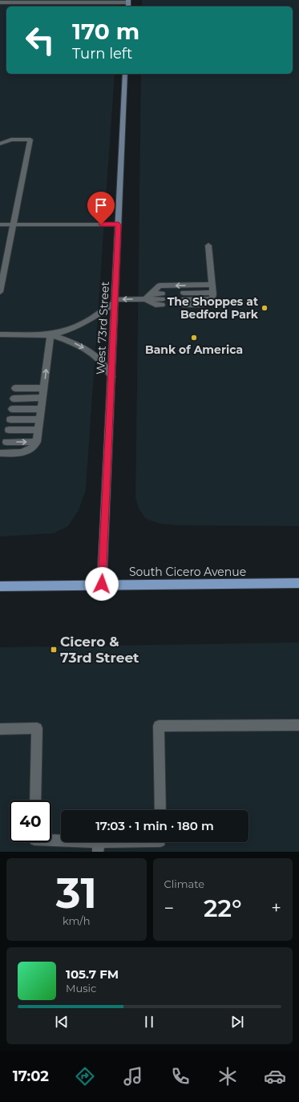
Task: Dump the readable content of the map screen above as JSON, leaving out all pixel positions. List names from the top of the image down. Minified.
{"streets":{"main road":["South Cicero Avenue"],"street":["West 73rd Street"]},"crossings":[["West 73rd Street","South Cicero Avenue"]],"places":{"other":["The Shoppes at Bedford Park","Bank of America"],"transit":["Cicero & 73rd Street"]},"page":{"turn":["170 m","Turn left"],"limit":"40","trip":"17:03 · 1 min · 180 m","tile":[["31","km/h"],"Climate"],"heat":["−","22°","+"],"song":["105.7 FM","Music"],"tabs":"17:02"}}
